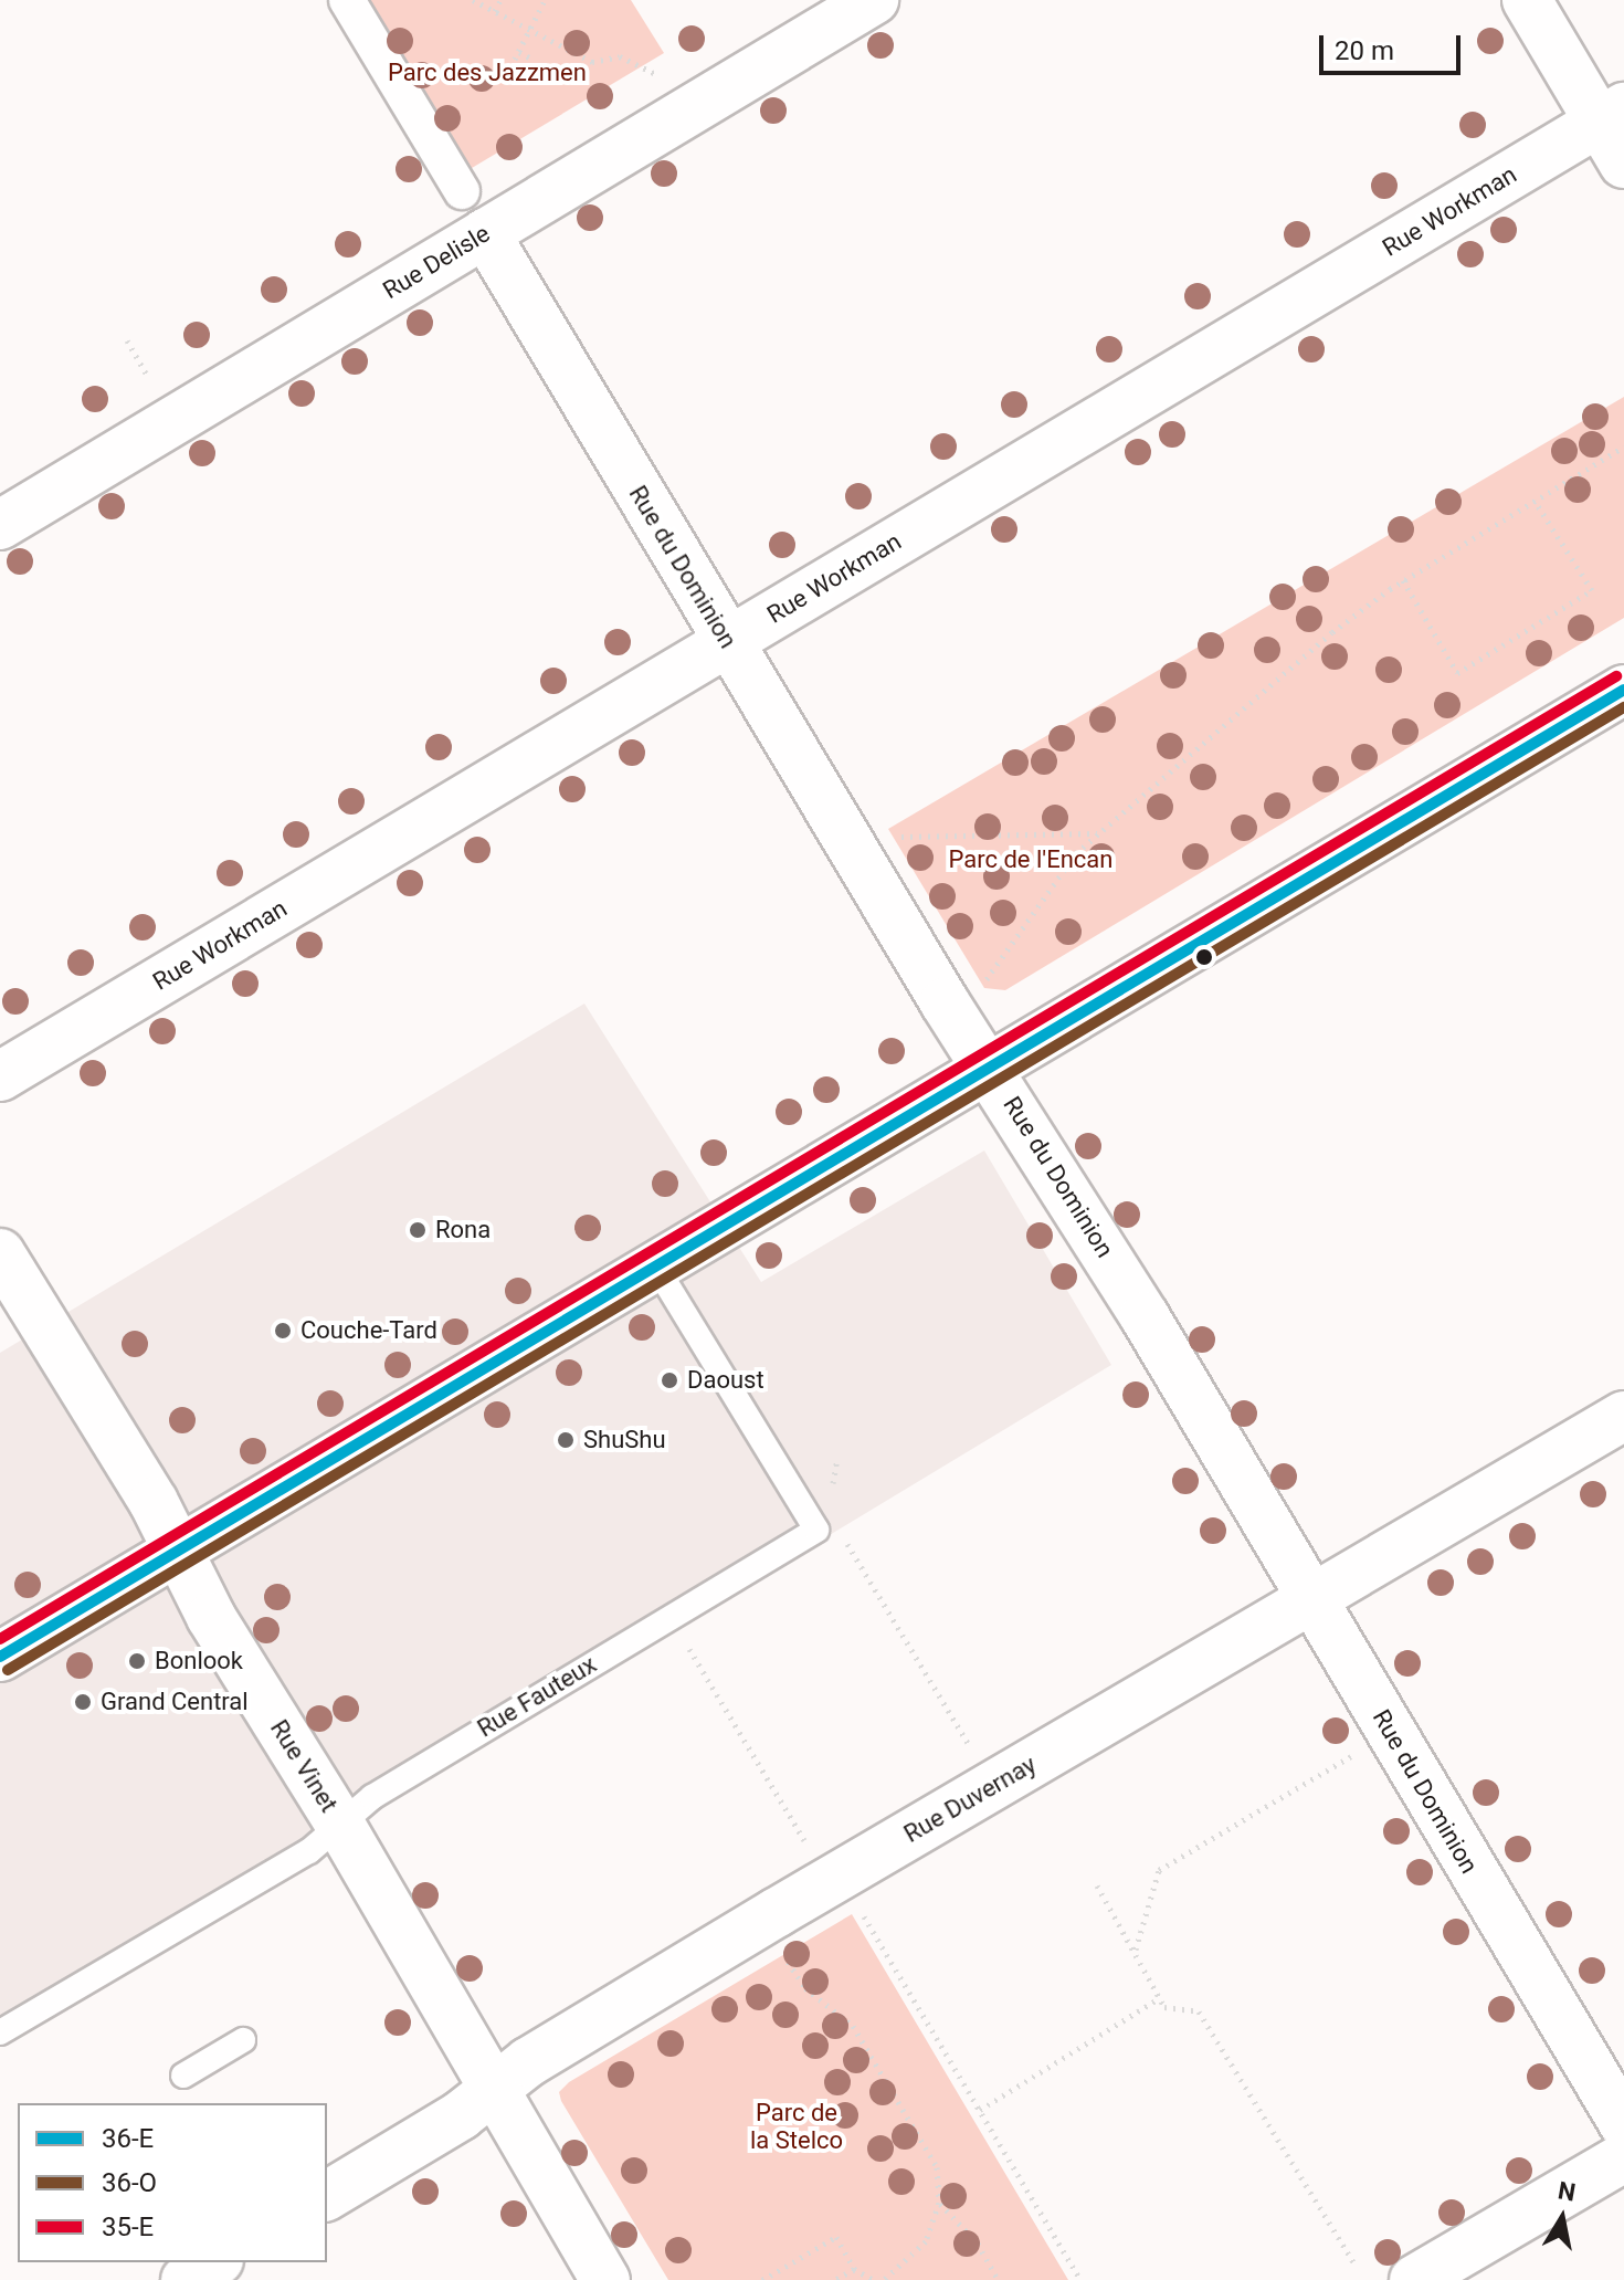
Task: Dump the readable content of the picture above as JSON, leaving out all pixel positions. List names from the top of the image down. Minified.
{"streets":{"street":["Rue Workman","Rue Delisle","Rue du Dominion","Rue Vinet","Rue Duvernay"],"lane":["Rue Fauteux"]},"crossings":[["Rue Workman","Rue du Dominion"],["Rue Delisle","Rue du Dominion"],["Rue du Dominion","Rue Duvernay"],["Rue Fauteux","Rue Vinet"],["Rue Vinet","Rue Duvernay"]],"parks":["Parc des Jazzmen","Parc de l'Encan","Parc de la Stelco"],"places":["Rona","Couche-Tard","Daoust","ShuShu","Bonlook","Grand Central"],"lines":["transit line 35-E","transit line 36-E","transit line 36-O"],"legend":["36-E","36-O","35-E"],"scale_bar":"20 m","north":"top"}
